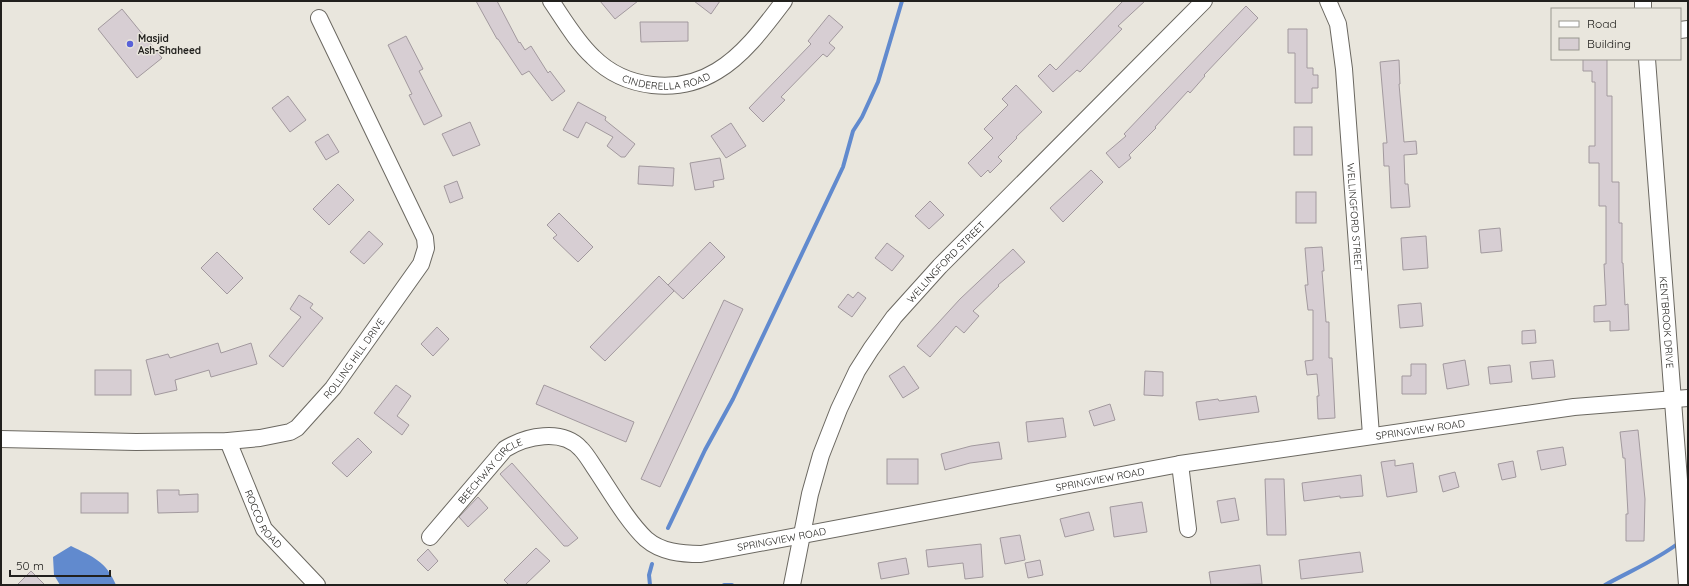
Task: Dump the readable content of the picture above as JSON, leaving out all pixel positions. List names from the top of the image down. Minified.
{"streets":{"street":["CINDERELLA ROAD","WELLINGFORD STREET","KENTBROOK DRIVE","ROLLING HILL DRIVE","SPRINGVIEW ROAD","BEECHWAY CIRCLE","ROCCO ROAD"]},"crossings":[["WELLINGFORD STREET","SPRINGVIEW ROAD"],["KENTBROOK DRIVE","SPRINGVIEW ROAD"],["ROLLING HILL DRIVE","ROCCO ROAD"],["SPRINGVIEW ROAD","BEECHWAY CIRCLE"]],"places":["Masjid Ash-Shaheed"],"legend":["Road","Building"],"scale_bar":"50 m"}
